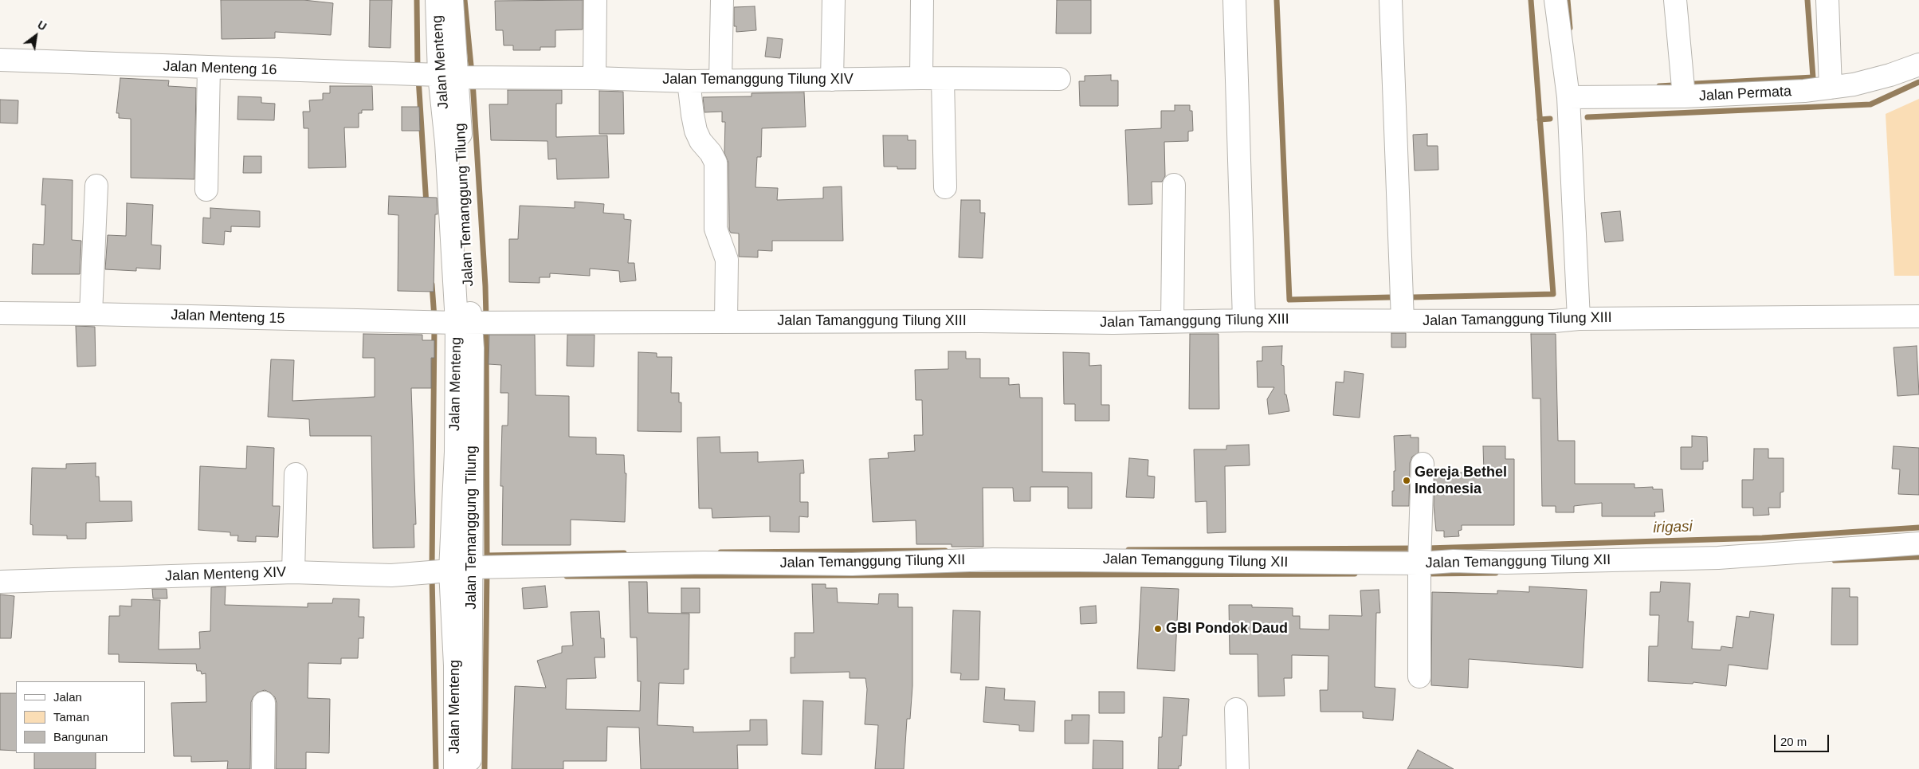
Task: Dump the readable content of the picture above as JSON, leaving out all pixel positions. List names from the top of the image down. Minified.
{"streets":{"street":["Jalan Menteng","Jalan Menteng 16","Jalan Temanggung Tilung XIV","Jalan Permata","Jalan Temanggung Tilung","Jalan Menteng 15","Jalan Tamanggung Tilung XIII","Jalan Temanggung Tilung XII","Jalan Menteng XIV"]},"crossings":[["Jalan Menteng","Jalan Menteng 16"],["Jalan Menteng","Jalan Temanggung Tilung XIV"],["Jalan Menteng","Jalan Temanggung Tilung"],["Jalan Menteng","Jalan Menteng 15"],["Jalan Menteng","Jalan Tamanggung Tilung XIII"],["Jalan Menteng","Jalan Menteng XIV"],["Jalan Menteng 16","Jalan Temanggung Tilung XIV"],["Jalan Menteng 16","Jalan Temanggung Tilung"],["Jalan Temanggung Tilung XIV","Jalan Temanggung Tilung"],["Jalan Temanggung Tilung","Jalan Menteng 15"],["Jalan Temanggung Tilung","Jalan Tamanggung Tilung XIII"],["Jalan Temanggung Tilung","Jalan Temanggung Tilung XII"],["Jalan Menteng 15","Jalan Tamanggung Tilung XIII"]],"water":["irigasi"],"places":["Gereja Bethel Indonesia","GBI Pondok Daud"],"legend":["Jalan","Taman","Bangunan"],"scale_bar":"20 m","north":"top right"}
